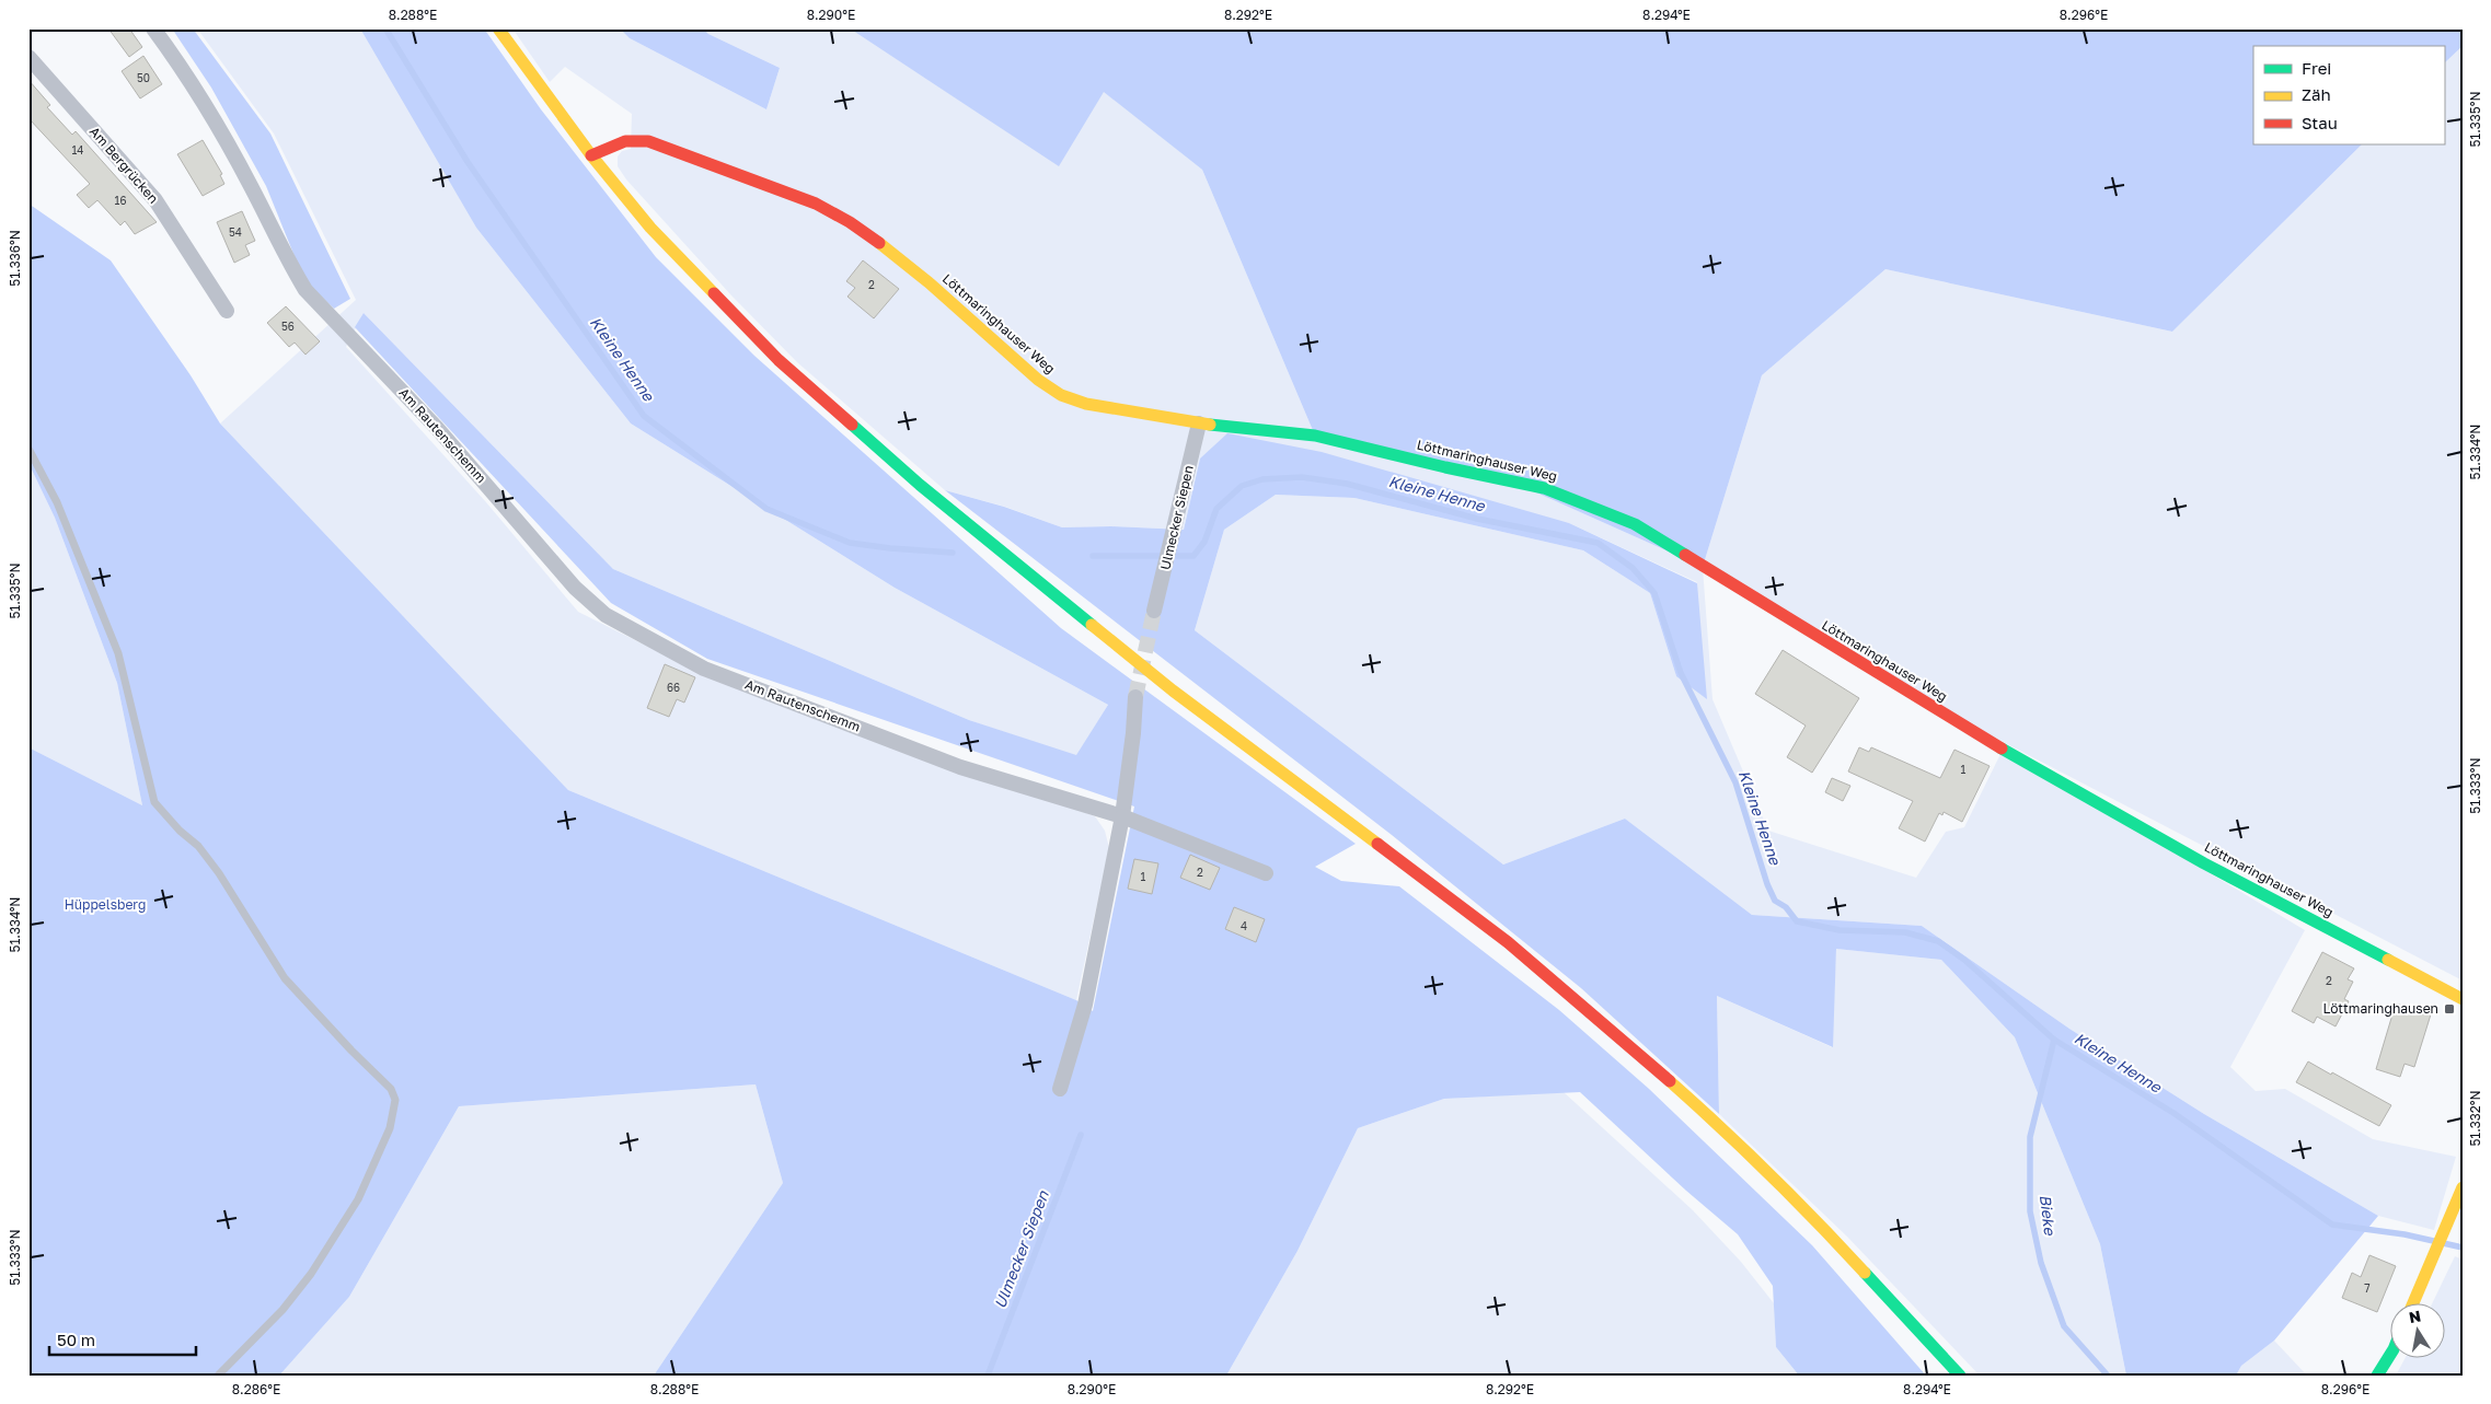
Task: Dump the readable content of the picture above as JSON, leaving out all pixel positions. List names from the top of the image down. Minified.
{"streets":{"street":["Am Bergrücken","Löttmaringhauser Weg","Am Rautenschemm","Ulmecker Siepen"]},"crossings":[["Löttmaringhauser Weg","Ulmecker Siepen"]],"water":["Kleine Henne","Bieke","Ulmecker Siepen"],"parks":["Hüppelsberg"],"places":{"transit":["Löttmaringhausen"]},"house_numbers":["50","14","16","54","2","56","66","1","2","1","4","2","7"],"legend":["Frei","Zäh","Stau"],"scale_bar":"50 m","north":"top","coordinates":["8.288°E","8.290°E","8.292°E","8.294°E","8.296°E","51.335°N","51.336°N","51.334°N","51.333°N","51.332°N","8.286°E"]}
